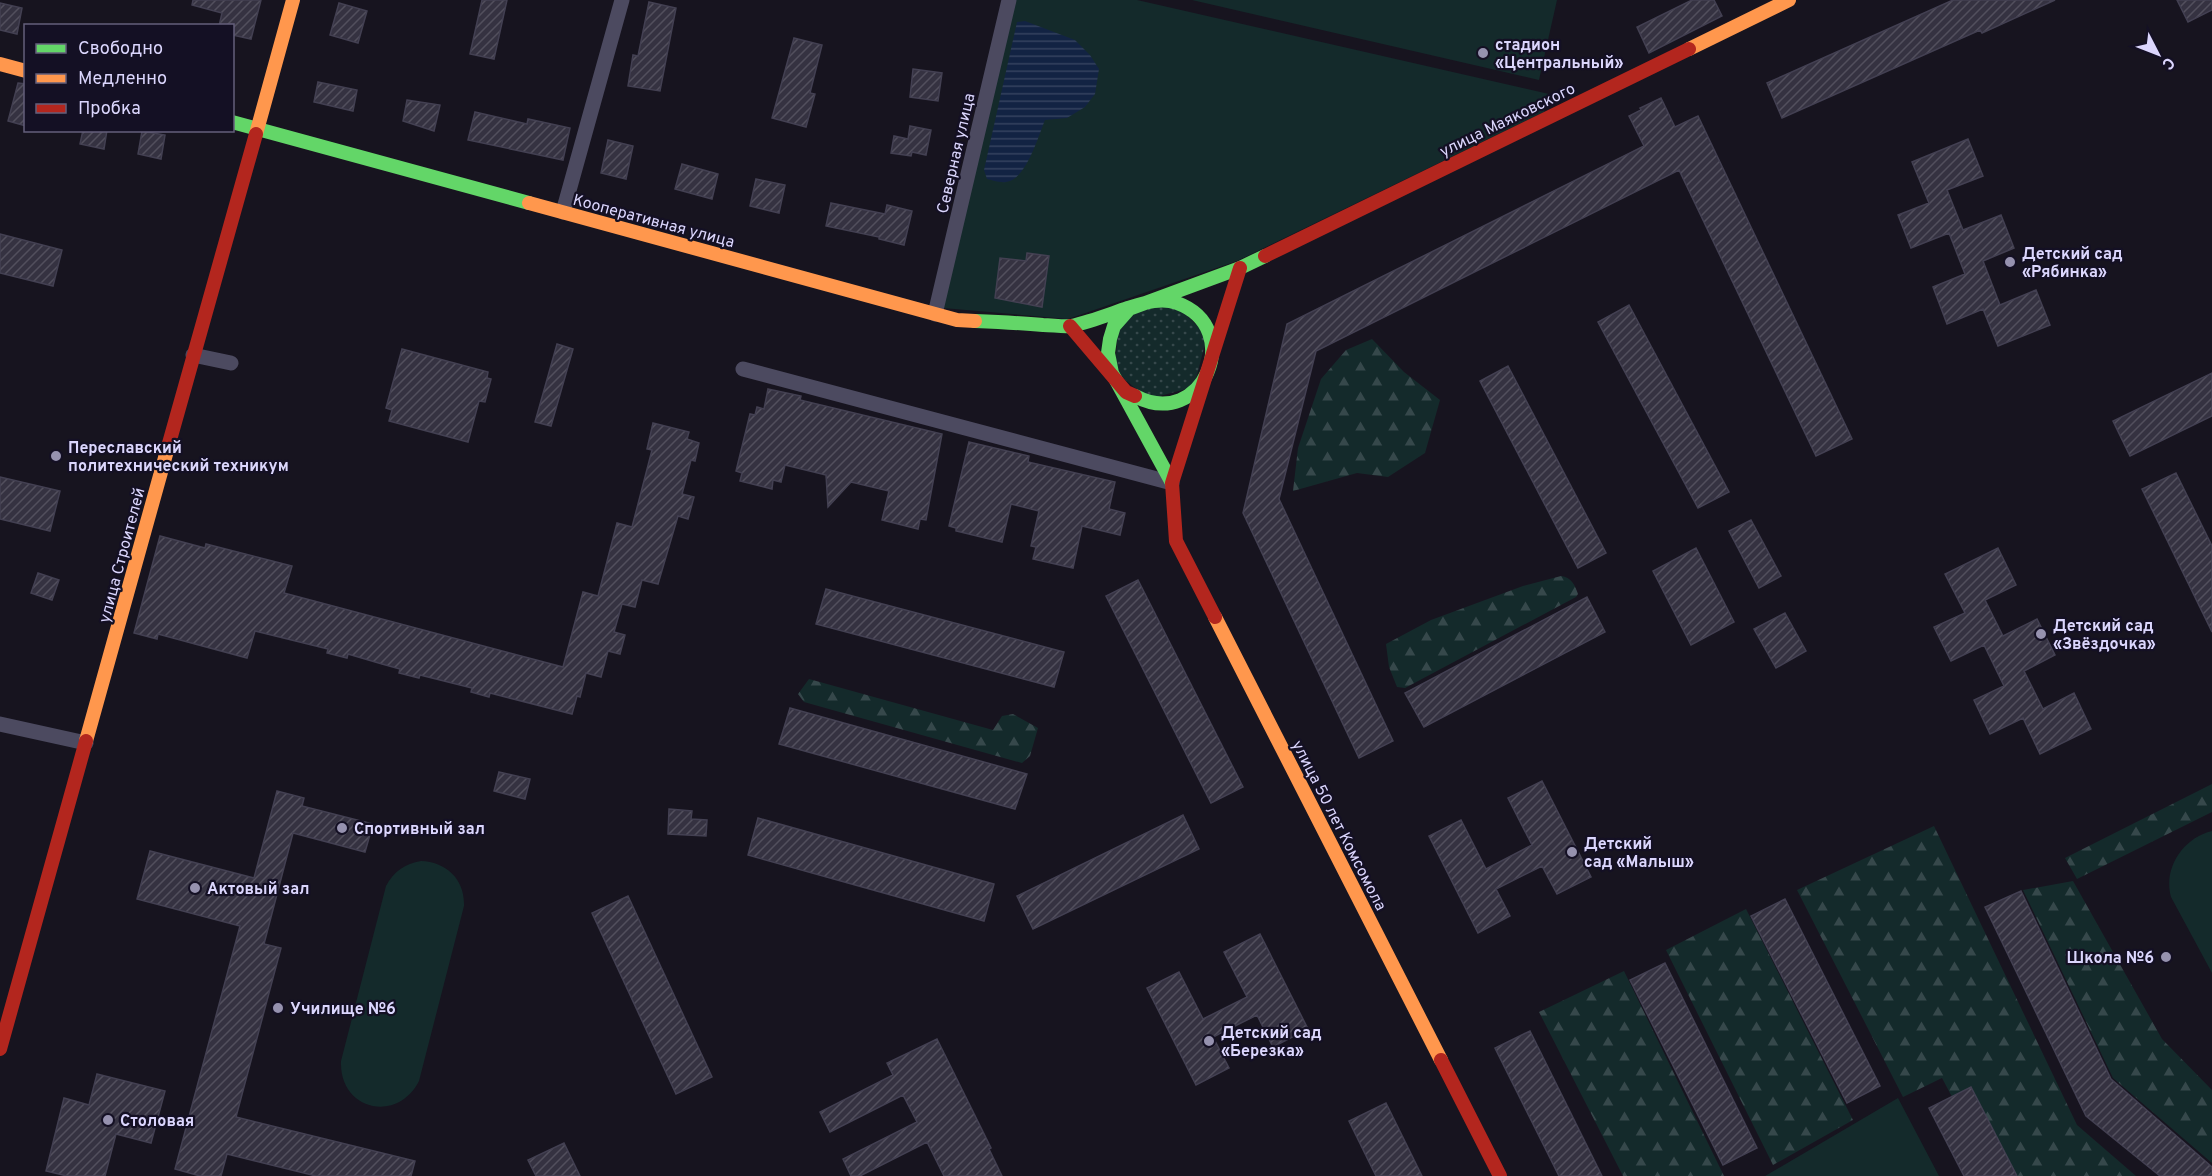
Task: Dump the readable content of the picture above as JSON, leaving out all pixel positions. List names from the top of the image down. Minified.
{"streets":{"main road":["улица Маяковского","Кооперативная улица","улица Строителей","улица 50 лет Комсомола"],"street":["Северная улица"]},"crossings":[["Северная улица","Кооперативная улица"],["Кооперативная улица","улица Строителей"]],"places":["стадион «Центральный»","Детский сад «Рябинка»","Переславский политехнический техникум","Детский сад «Звёздочка»","Спортивный зал","Детский сад «Малыш»","Актовый зал","Школа №6","Училище №6","Детский сад «Березка»","Столовая"],"legend":["Свободно","Медленно","Пробка"],"north":"bottom right"}
